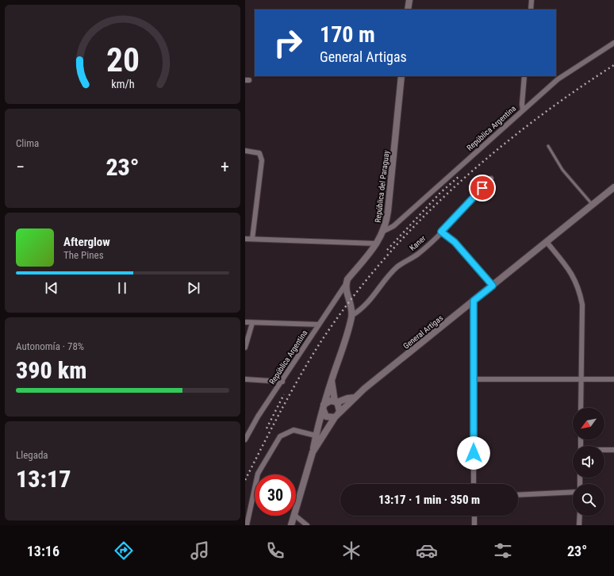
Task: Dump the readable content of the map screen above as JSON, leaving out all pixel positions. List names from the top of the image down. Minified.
{"streets":{"street":["República Argentina","República del Paraguay","Kaner","General Artigas"]},"crossings":[["República Argentina","República del Paraguay"]],"north":"bottom left","page":{"turn":["170 m","General Artigas"],"tile":["Clima",["Autonomía · 78%","390 km"],["Llegada","13:17"]],"heat":["−","23°","+"],"song":["Afterglow","The Pines"],"limit":"30","trip":"13:17 · 1 min · 350 m","tabs":["13:16","23°"],"gauge":["20","km/h"]}}
